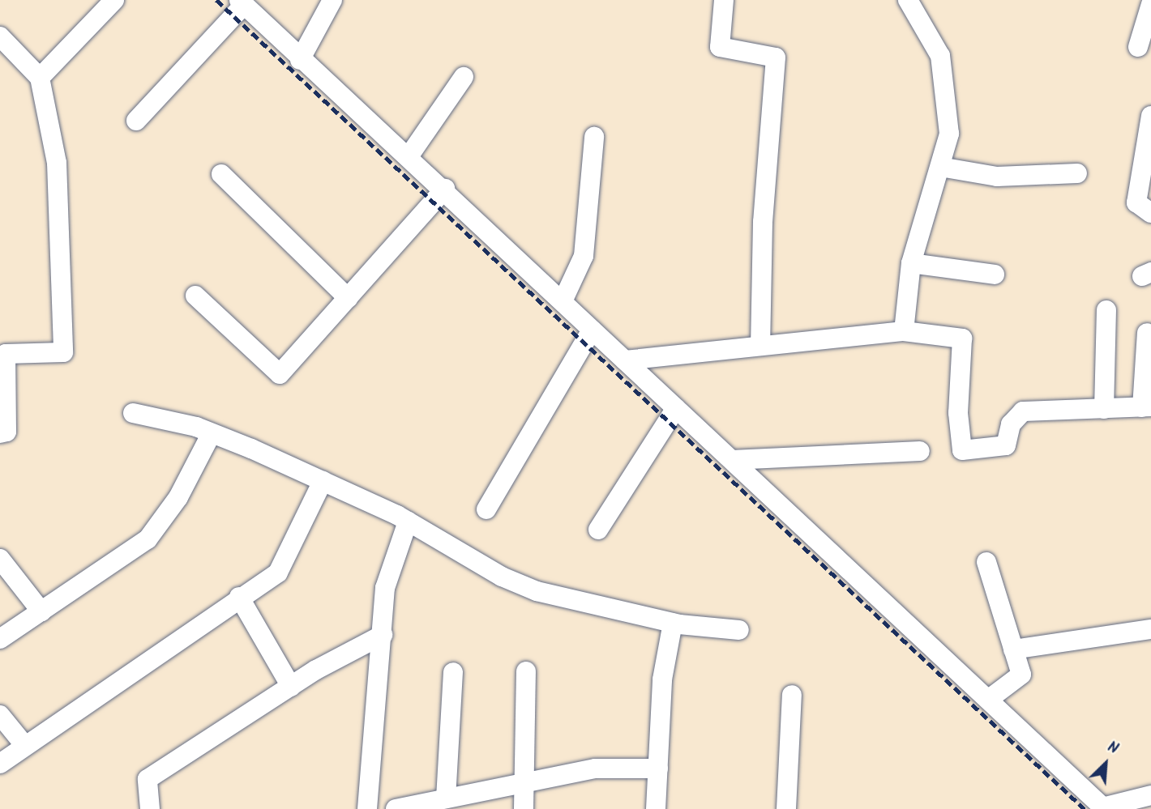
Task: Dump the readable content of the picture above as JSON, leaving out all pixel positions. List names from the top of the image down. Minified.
{"north":"top right"}
